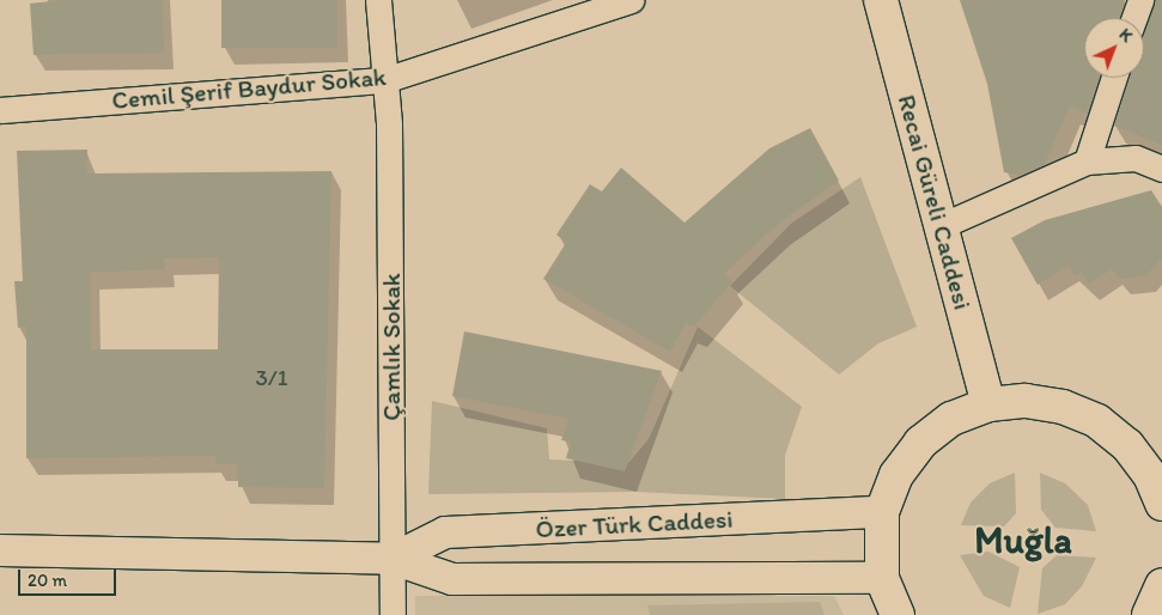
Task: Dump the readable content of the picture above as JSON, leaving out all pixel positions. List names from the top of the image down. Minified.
{"streets":{"main road":["Recai Güreli Caddesi"],"street":["Cemil Şerif Baydur Sokak","Çamlık Sokak","Özer Türk Caddesi"]},"crossings":[["Cemil Şerif Baydur Sokak","Çamlık Sokak"],["Çamlık Sokak","Özer Türk Caddesi"]],"districts":["Muğla"],"house_numbers":["3/1"],"scale_bar":"20 m","north":"top right"}
